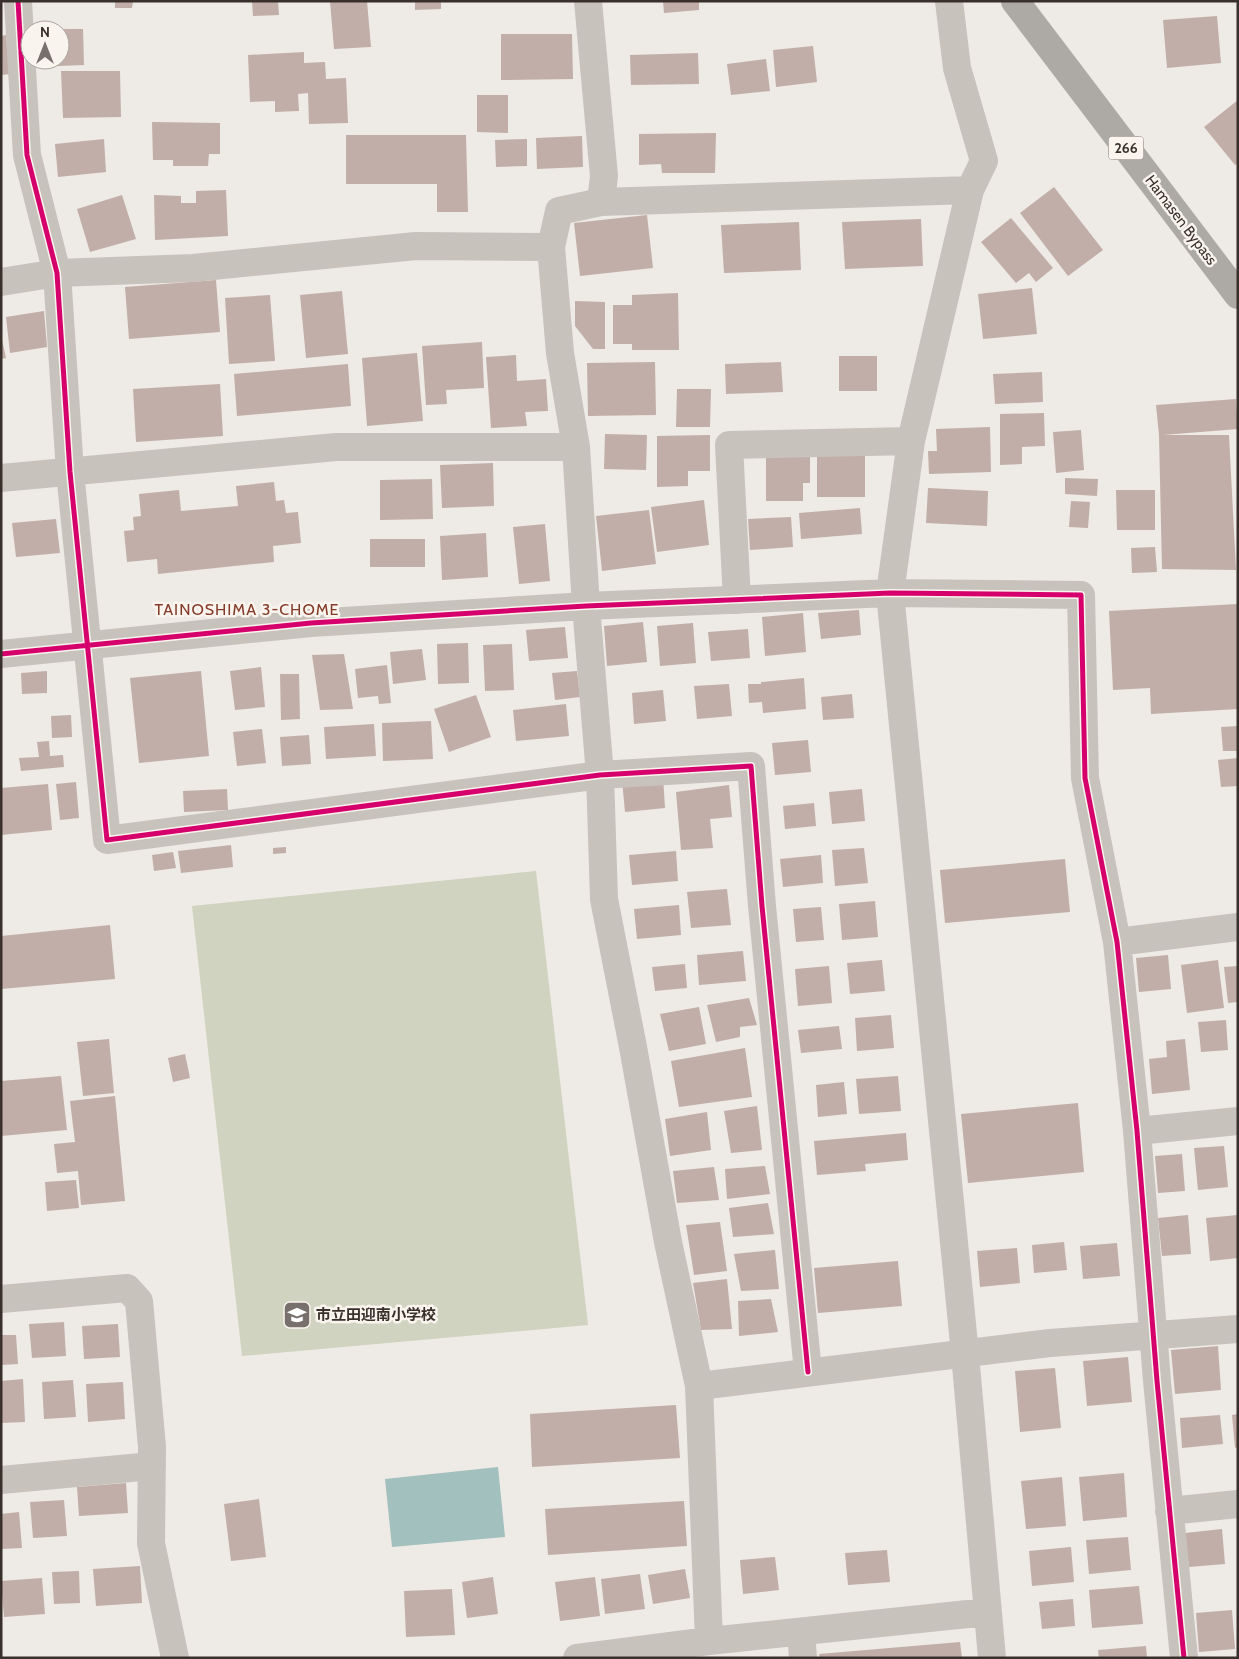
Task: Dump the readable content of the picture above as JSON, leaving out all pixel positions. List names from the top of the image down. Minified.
{"streets":{"highway":["266","Hamasen Bypass"]},"districts":["TAINOSHIMA 3-CHOME"],"places":{"school or university":["市立田迎南小学校"]},"north":"top"}
